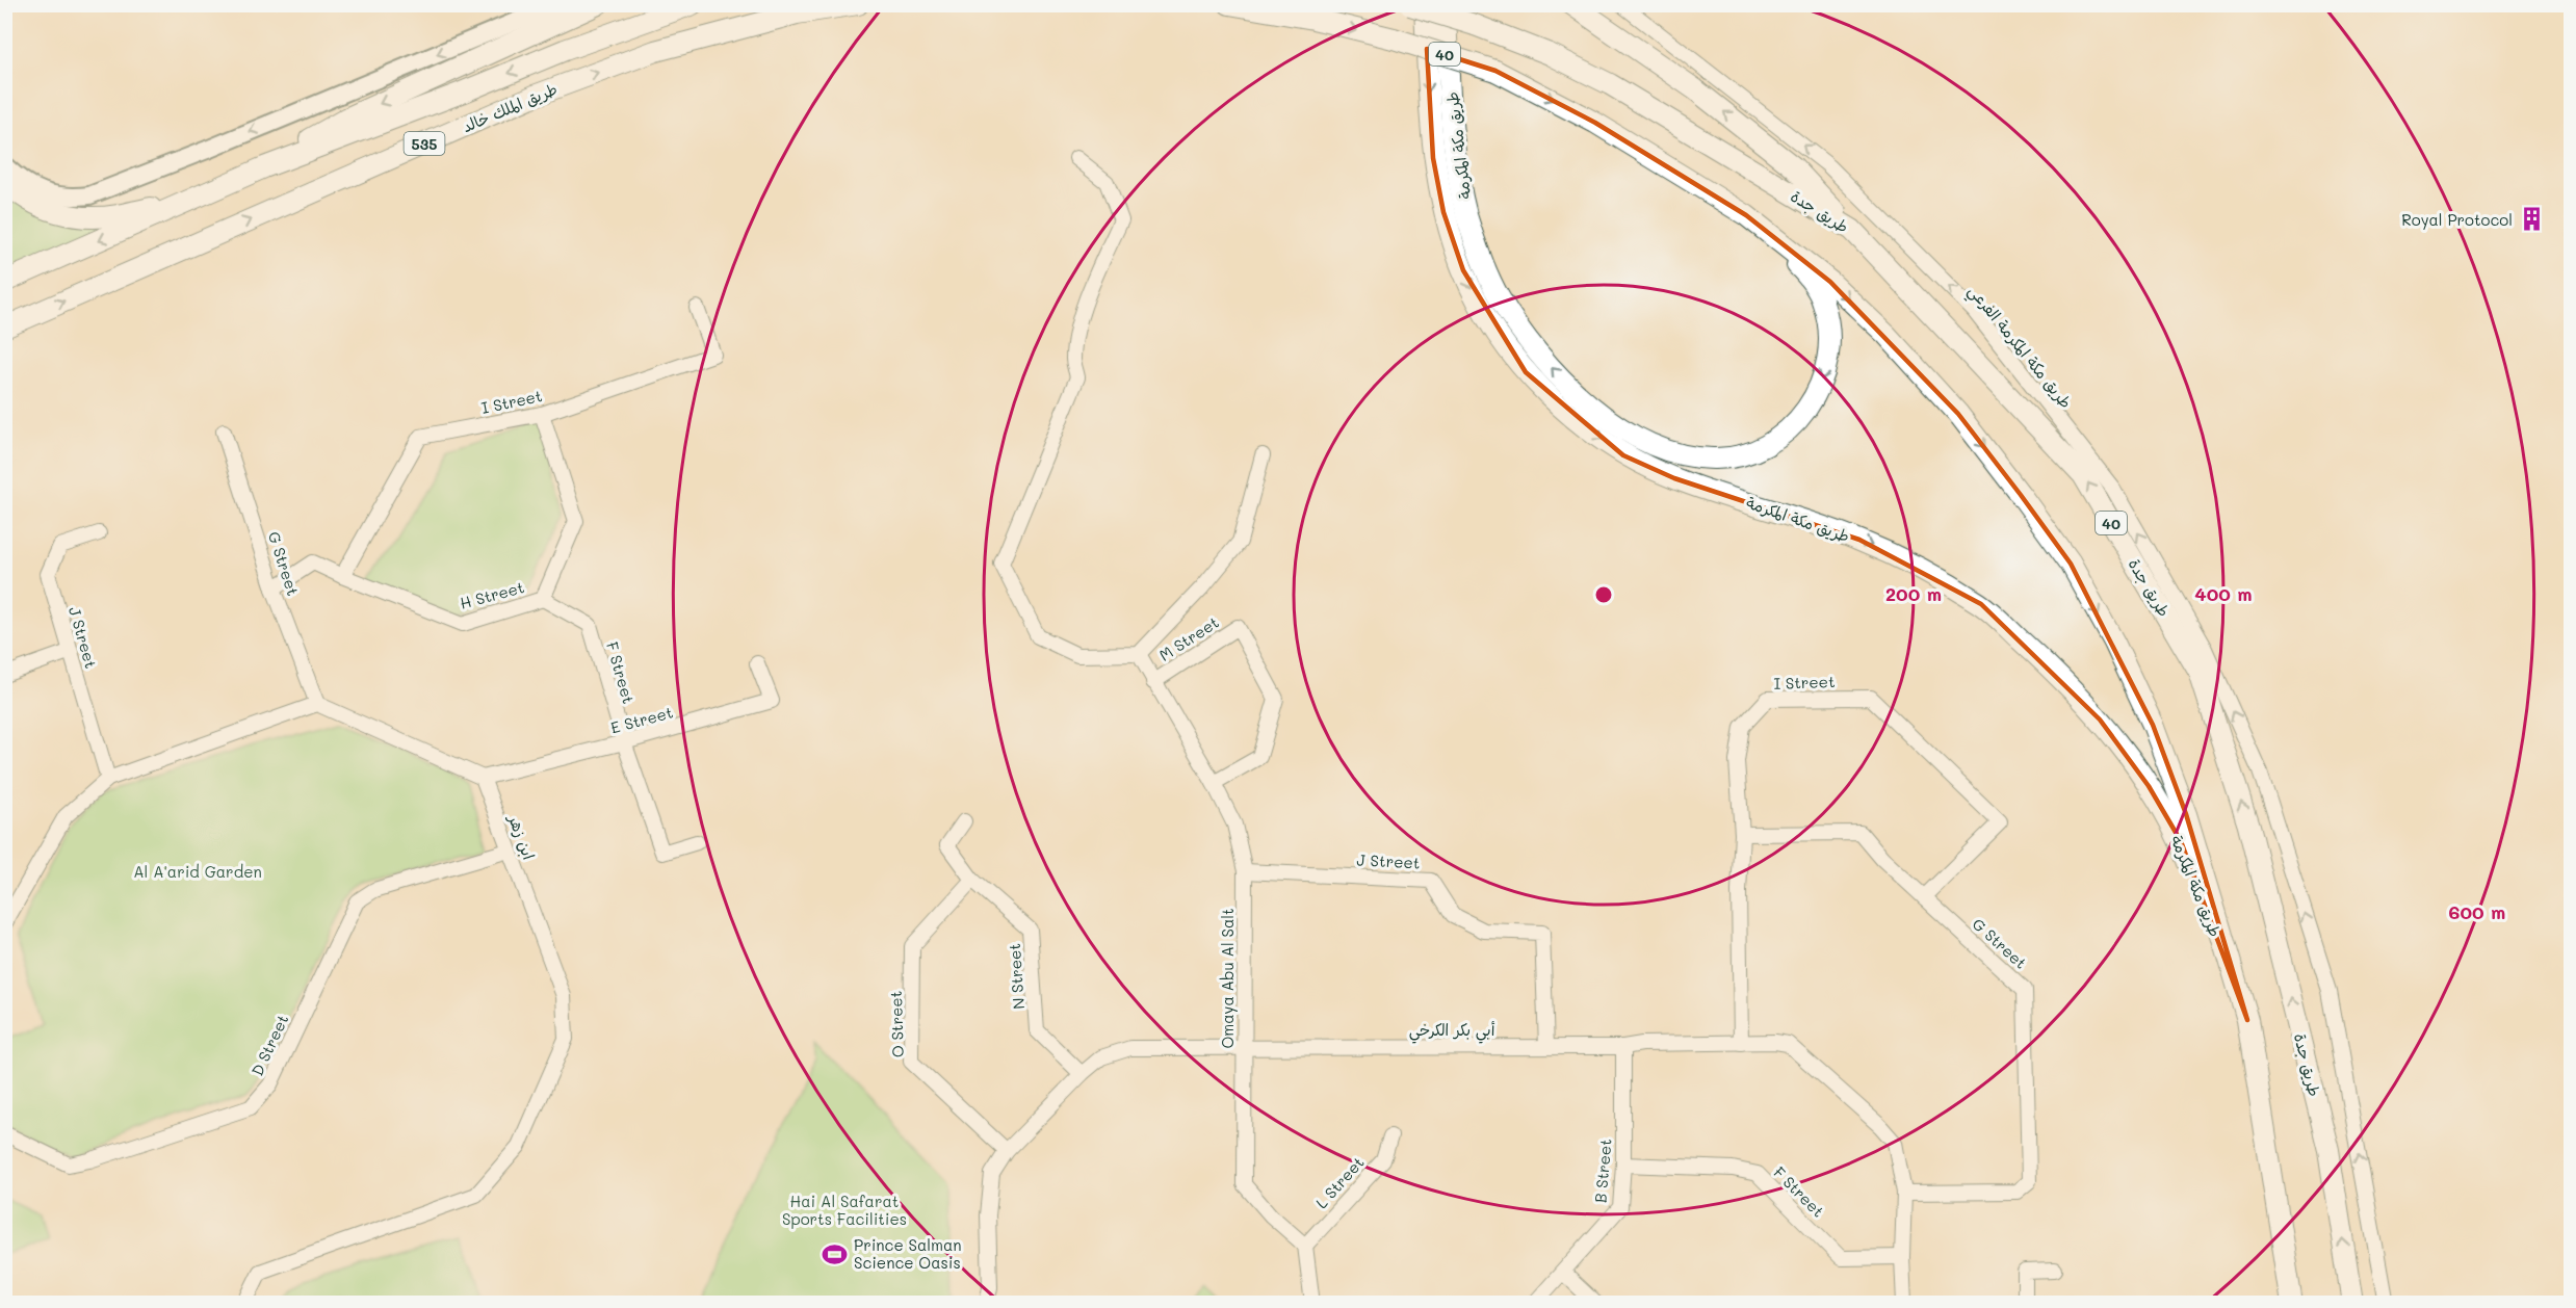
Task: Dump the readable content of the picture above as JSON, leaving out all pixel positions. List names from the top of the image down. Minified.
{"streets":{"highway":["40","طريق الملك خالد","535","طريق مكة المكرمة","طريق جدة"],"street":["طريق مكة المكرمة الفرعي","I Street","G Street","H Street","J Street","M Street","F Street","E Street","ابن زهر","N Street","Omaya Abu Al Salt","O Street","أبي بكر الكرخي","D Street","B Street","L Street"]},"crossings":[["40","طريق مكة المكرمة"],["طريق مكة المكرمة","طريق جدة"],["I Street","G Street"],["I Street","H Street"],["I Street","أبي بكر الكرخي"],["G Street","H Street"],["G Street","أبي بكر الكرخي"],["H Street","F Street"],["J Street","Omaya Abu Al Salt"],["J Street","أبي بكر الكرخي"],["M Street","Omaya Abu Al Salt"],["F Street","E Street"],["F Street","أبي بكر الكرخي"],["F Street","B Street"],["E Street","ابن زهر"],["ابن زهر","D Street"],["N Street","O Street"],["N Street","أبي بكر الكرخي"],["Omaya Abu Al Salt","أبي بكر الكرخي"],["Omaya Abu Al Salt","L Street"],["O Street","أبي بكر الكرخي"],["أبي بكر الكرخي","B Street"]],"one_way":["طريق مكة المكرمة الفرعي"],"parks":["Al A'arid Garden","Hai Al Safarat Sports Facilities"],"places":{"building":["Royal Protocol"],"sports":["Prince Salman Science Oasis"]},"rings":["200 m","400 m","600 m"]}
